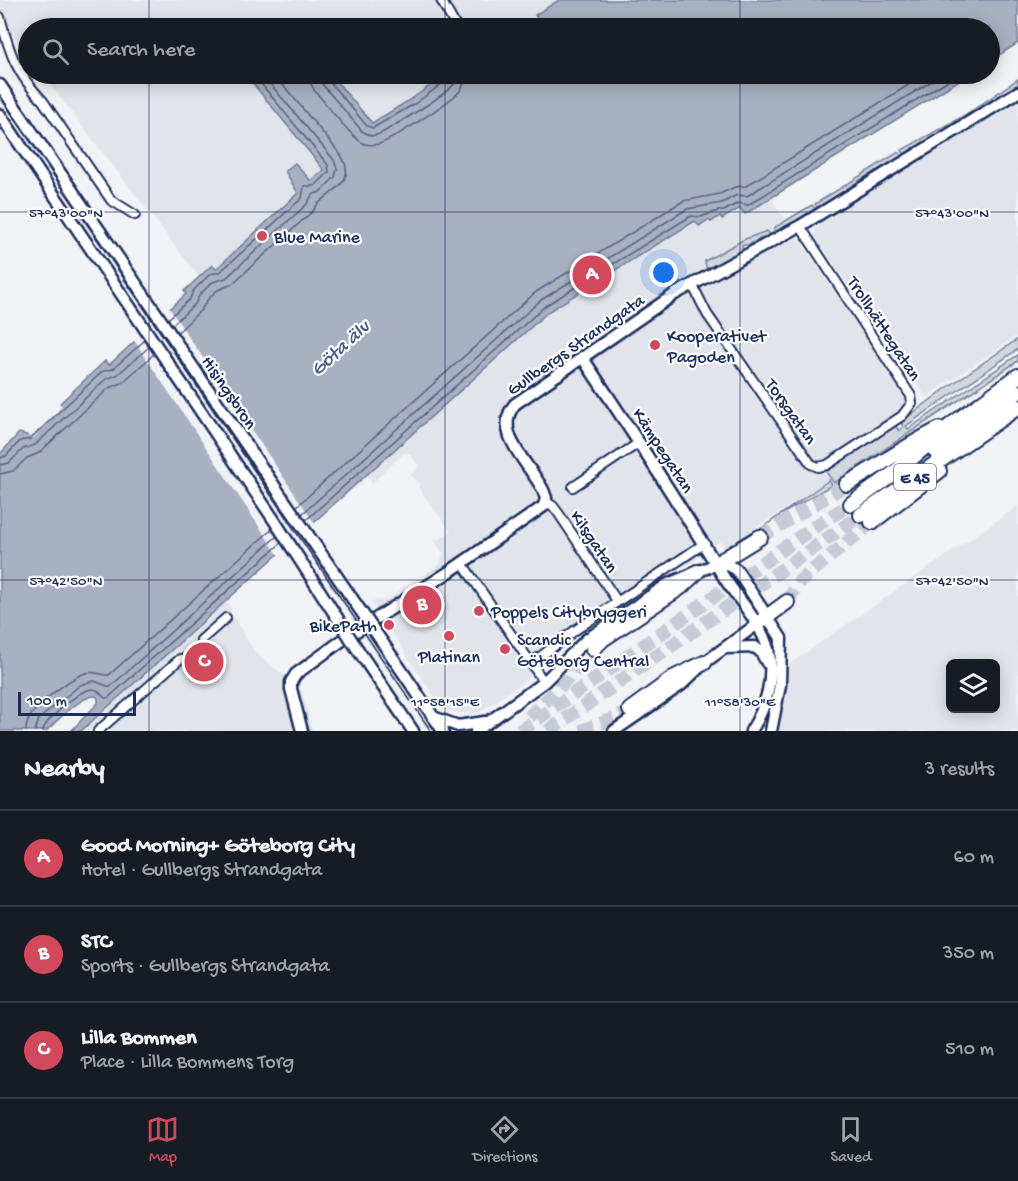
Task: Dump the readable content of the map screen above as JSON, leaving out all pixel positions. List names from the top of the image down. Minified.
{"streets":{"highway":["E 45"],"main road":["Gullbergs Strandgata","Hisingsbron","Kämpegatan"],"street":["Trollhättegatan","Torsgatan","Kilsgatan"]},"crossings":[["Trollhättegatan","Gullbergs Strandgata"],["Trollhättegatan","Torsgatan"],["Gullbergs Strandgata","Torsgatan"],["Gullbergs Strandgata","Kämpegatan"],["Gullbergs Strandgata","Kilsgatan"],["Kämpegatan","Kilsgatan"]],"water":["Göta älv"],"places":["Blue Marine","Kooperativet Pagoden","Poppels Citybryggeri","BikePath","Platinan","Scandic Göteborg Central"],"scale_bar":"100 m","page":{"search":"Search here","pins":["A","B","C"],"scale":"100 m","heading":["Nearby","3 results"],"list":[{"mark":"A","name":"Good Morning+ Göteborg City","note":"Hotel · Gullbergs Strandgata","value":"60 m"},{"mark":"B","name":"STC","note":"Sports · Gullbergs Strandgata","value":"350 m"},{"mark":"C","name":"Lilla Bommen","note":"Place · Lilla Bommens Torg","value":"510 m"}],"nav":["Map","Directions","Saved"]},"coordinates":["57°43'00\"N","57°42'50\"N","11°58'15\"E","11°58'30\"E"]}
